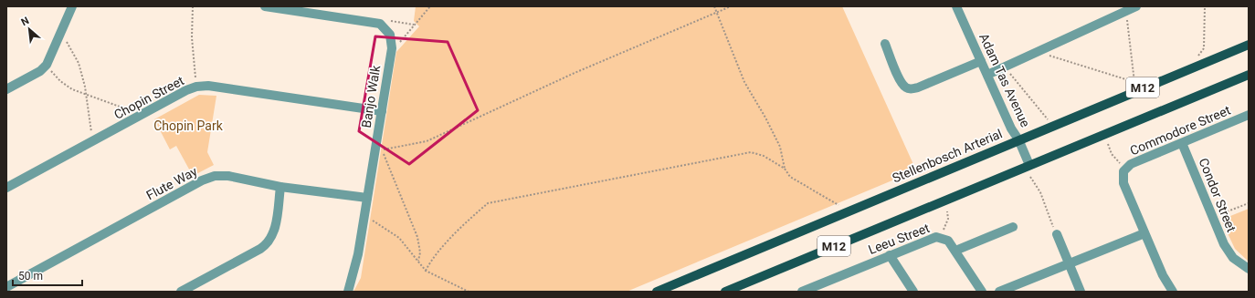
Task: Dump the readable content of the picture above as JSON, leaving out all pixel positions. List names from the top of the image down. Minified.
{"streets":{"main road":["M12","Stellenbosch Arterial"],"street":["Adam Tas Avenue","Banjo Walk","Chopin Street","Commodore Street","Flute Way","Condor Street","Leeu Street"]},"crossings":[["Adam Tas Avenue","M12"],["Adam Tas Avenue","Stellenbosch Arterial"],["Banjo Walk","Chopin Street"],["Banjo Walk","Flute Way"],["Commodore Street","Condor Street"]],"parks":["Chopin Park"],"scale_bar":"50 m","north":"top left"}
